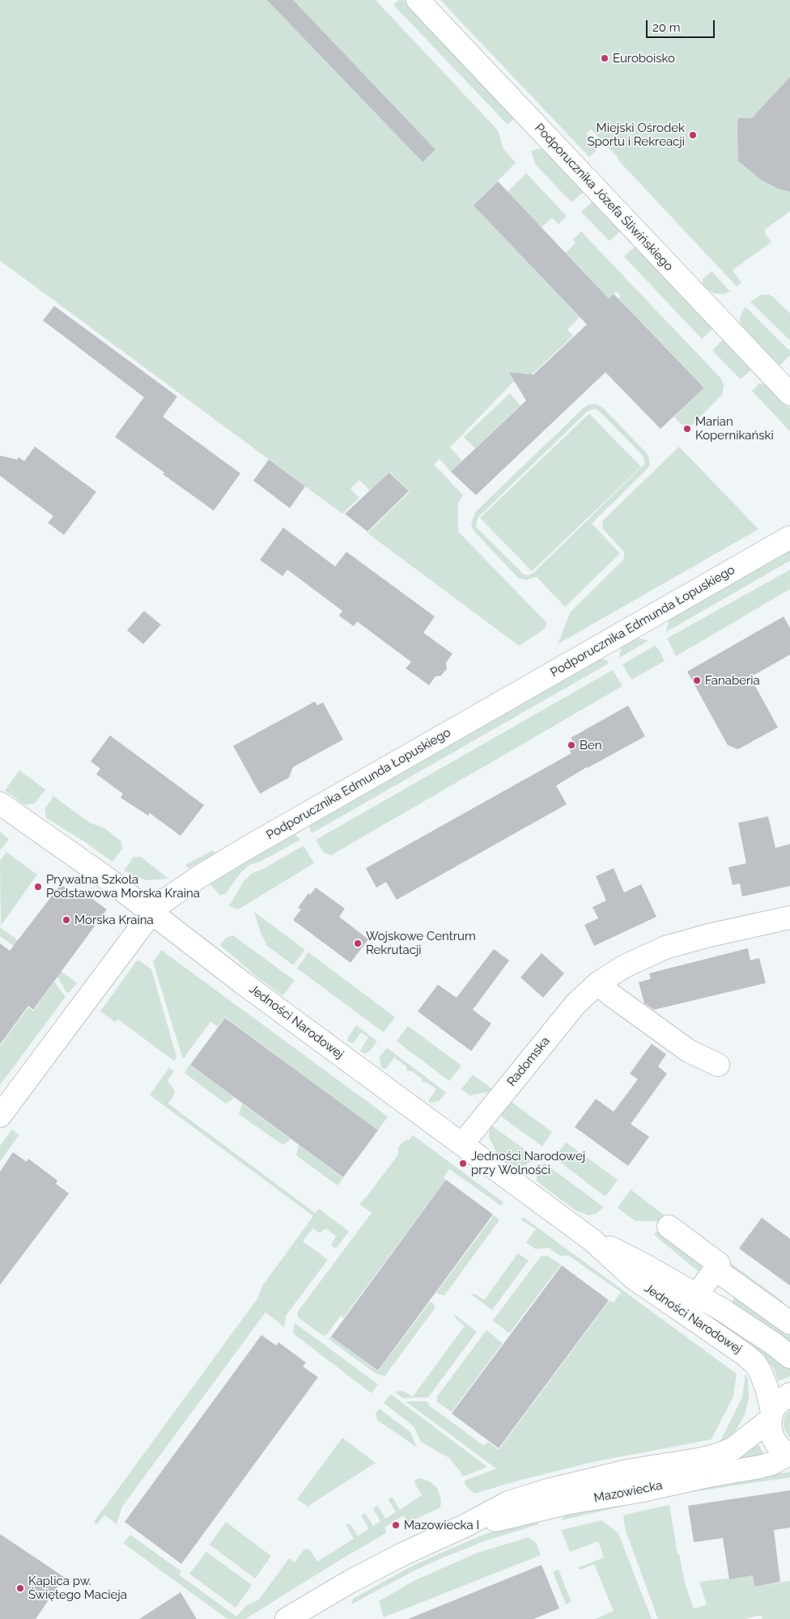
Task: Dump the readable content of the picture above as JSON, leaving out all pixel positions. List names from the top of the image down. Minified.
{"streets":{"street":["Podporucznika Józefa Śliwińskiego","Podporucznika Edmunda Łopuskiego","Jedności Narodowej","Radomska","Mazowiecka"]},"crossings":[["Podporucznika Edmunda Łopuskiego","Jedności Narodowej"],["Jedności Narodowej","Radomska"],["Jedności Narodowej","Mazowiecka"]],"places":["Euroboisko","Miejski Ośrodek Sportu i Rekreacji","Marian Kopernikański","Fanaberia","Ben","Prywatna Szkoła Podstawowa Morska Kraina","Morska Kraina","Wojskowe Centrum Rekrutacji","Jedności Narodowej przy Wolności","Mazowiecka I","Kaplica pw. Świętego Macieja"],"scale_bar":"20 m"}
